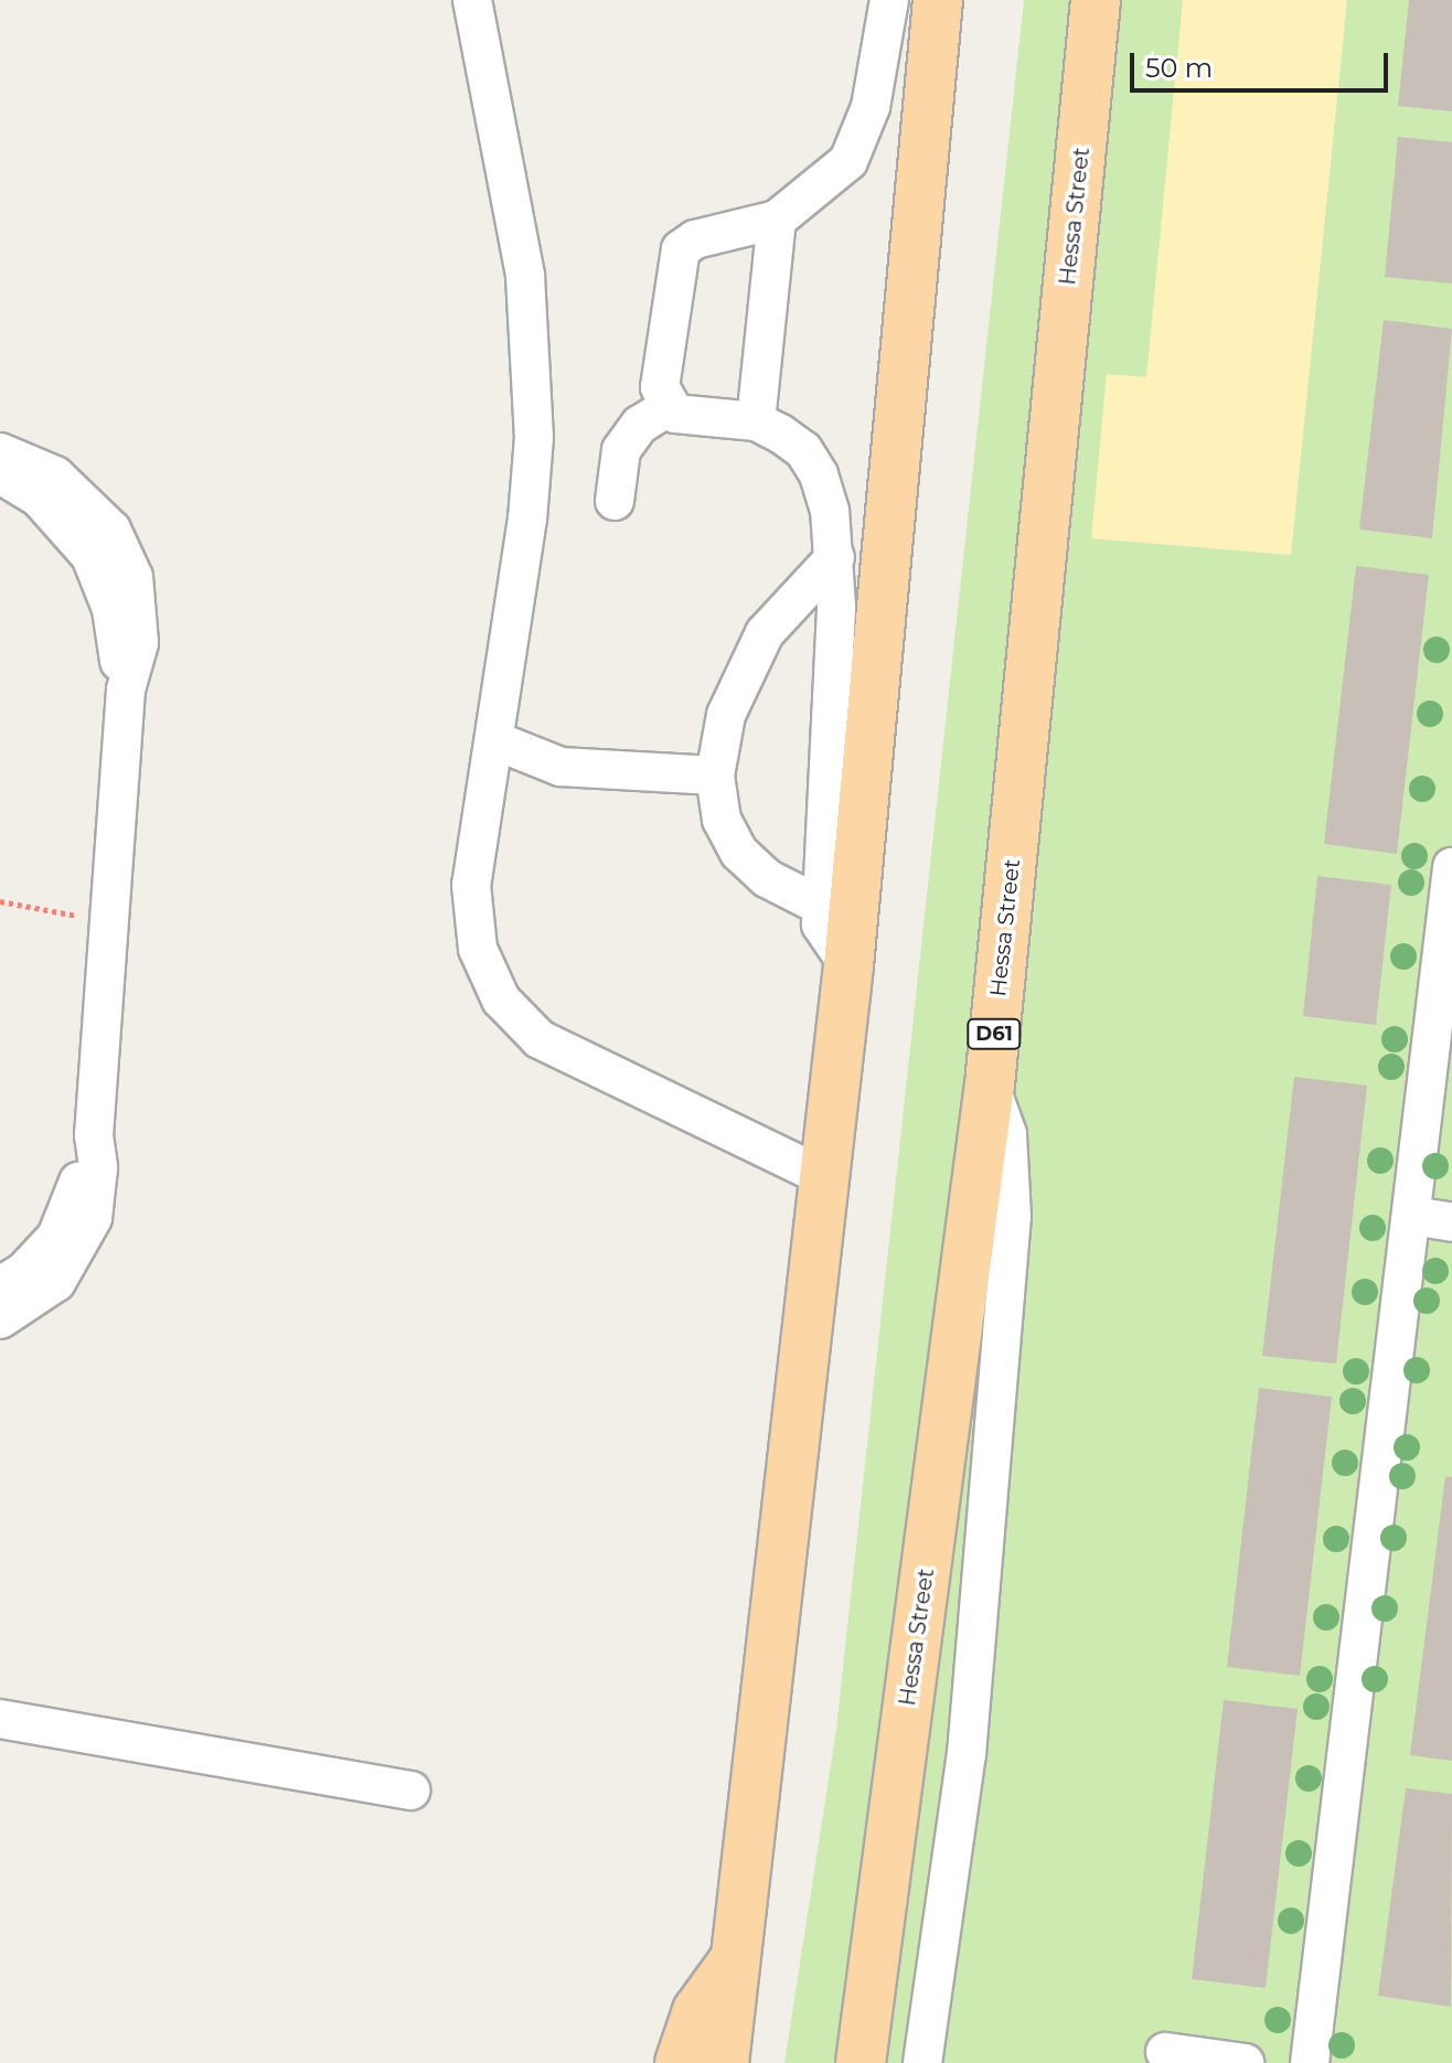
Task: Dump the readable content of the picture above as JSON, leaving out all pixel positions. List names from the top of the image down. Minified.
{"streets":{"main road":["Hessa Street","D61"]},"scale_bar":"50 m"}
